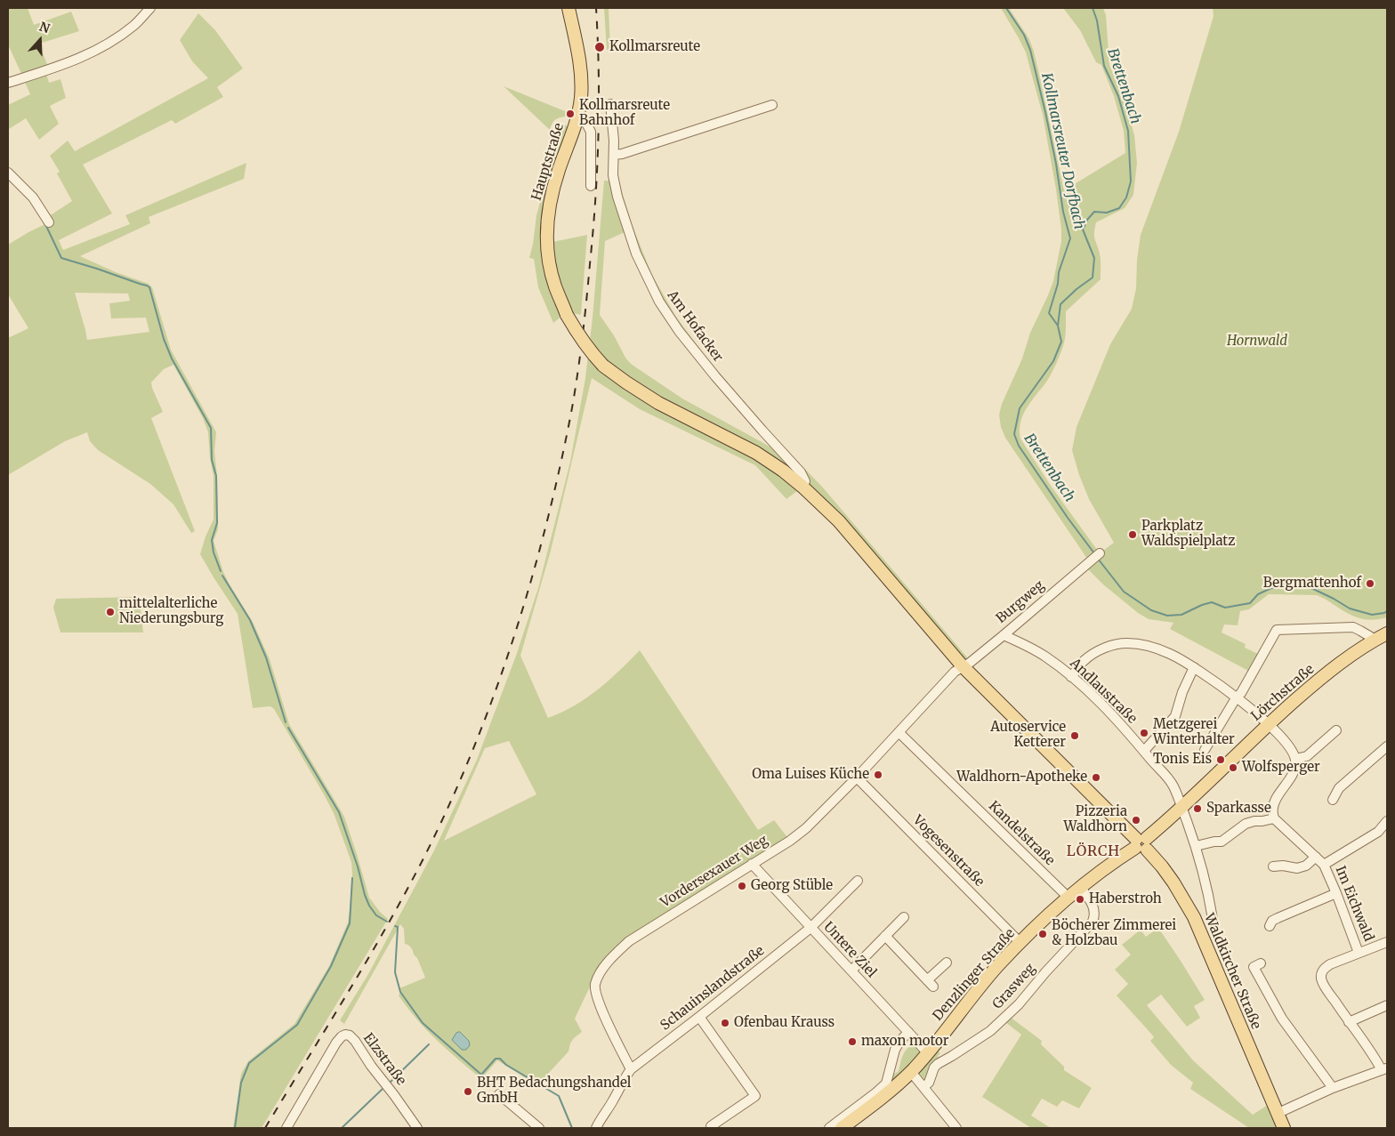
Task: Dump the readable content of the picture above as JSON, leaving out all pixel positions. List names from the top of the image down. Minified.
{"streets":{"main road":["Hauptstraße","Lörchstraße","Waldkircher Straße","Denzlinger Straße"],"street":["Am Hofacker","Burgweg","Andlaustraße","Kandelstraße","Vogesenstraße","Vordersexauer Weg","Im Eichwald","Untere Ziel","Grasweg","Schauinslandstraße","Elzstraße"]},"crossings":[["Hauptstraße","Am Hofacker"],["Hauptstraße","Waldkircher Straße"],["Am Hofacker","Waldkircher Straße"],["Burgweg","Andlaustraße"],["Burgweg","Vordersexauer Weg"],["Burgweg","Waldkircher Straße"],["Andlaustraße","Lörchstraße"],["Lörchstraße","Waldkircher Straße"],["Lörchstraße","Denzlinger Straße"],["Kandelstraße","Vordersexauer Weg"],["Kandelstraße","Denzlinger Straße"],["Vogesenstraße","Vordersexauer Weg"],["Vogesenstraße","Denzlinger Straße"],["Vordersexauer Weg","Untere Ziel"],["Vordersexauer Weg","Waldkircher Straße"],["Vordersexauer Weg","Schauinslandstraße"],["Untere Ziel","Denzlinger Straße"],["Untere Ziel","Schauinslandstraße"],["Waldkircher Straße","Denzlinger Straße"],["Denzlinger Straße","Grasweg"]],"districts":["LÖRCH"],"water":["Brettenbach","Kollmarsreuter Dorfbach"],"parks":["Hornwald"],"places":["Kollmarsreute","Kollmarsreute Bahnhof","Parkplatz Waldspielplatz","Bergmattenhof","mittelalterliche Niederungsburg","Metzgerei Winterhalter","Autoservice Ketterer","Tonis Eis","Wolfsperger","Oma Luises Küche","Waldhorn-Apotheke","Sparkasse","Pizzeria Waldhorn","Georg Stüble","Haberstroh","Böcherer Zimmerei & Holzbau","Ofenbau Krauss","maxon motor","BHT Bedachungshandel GmbH"],"north":"top"}
